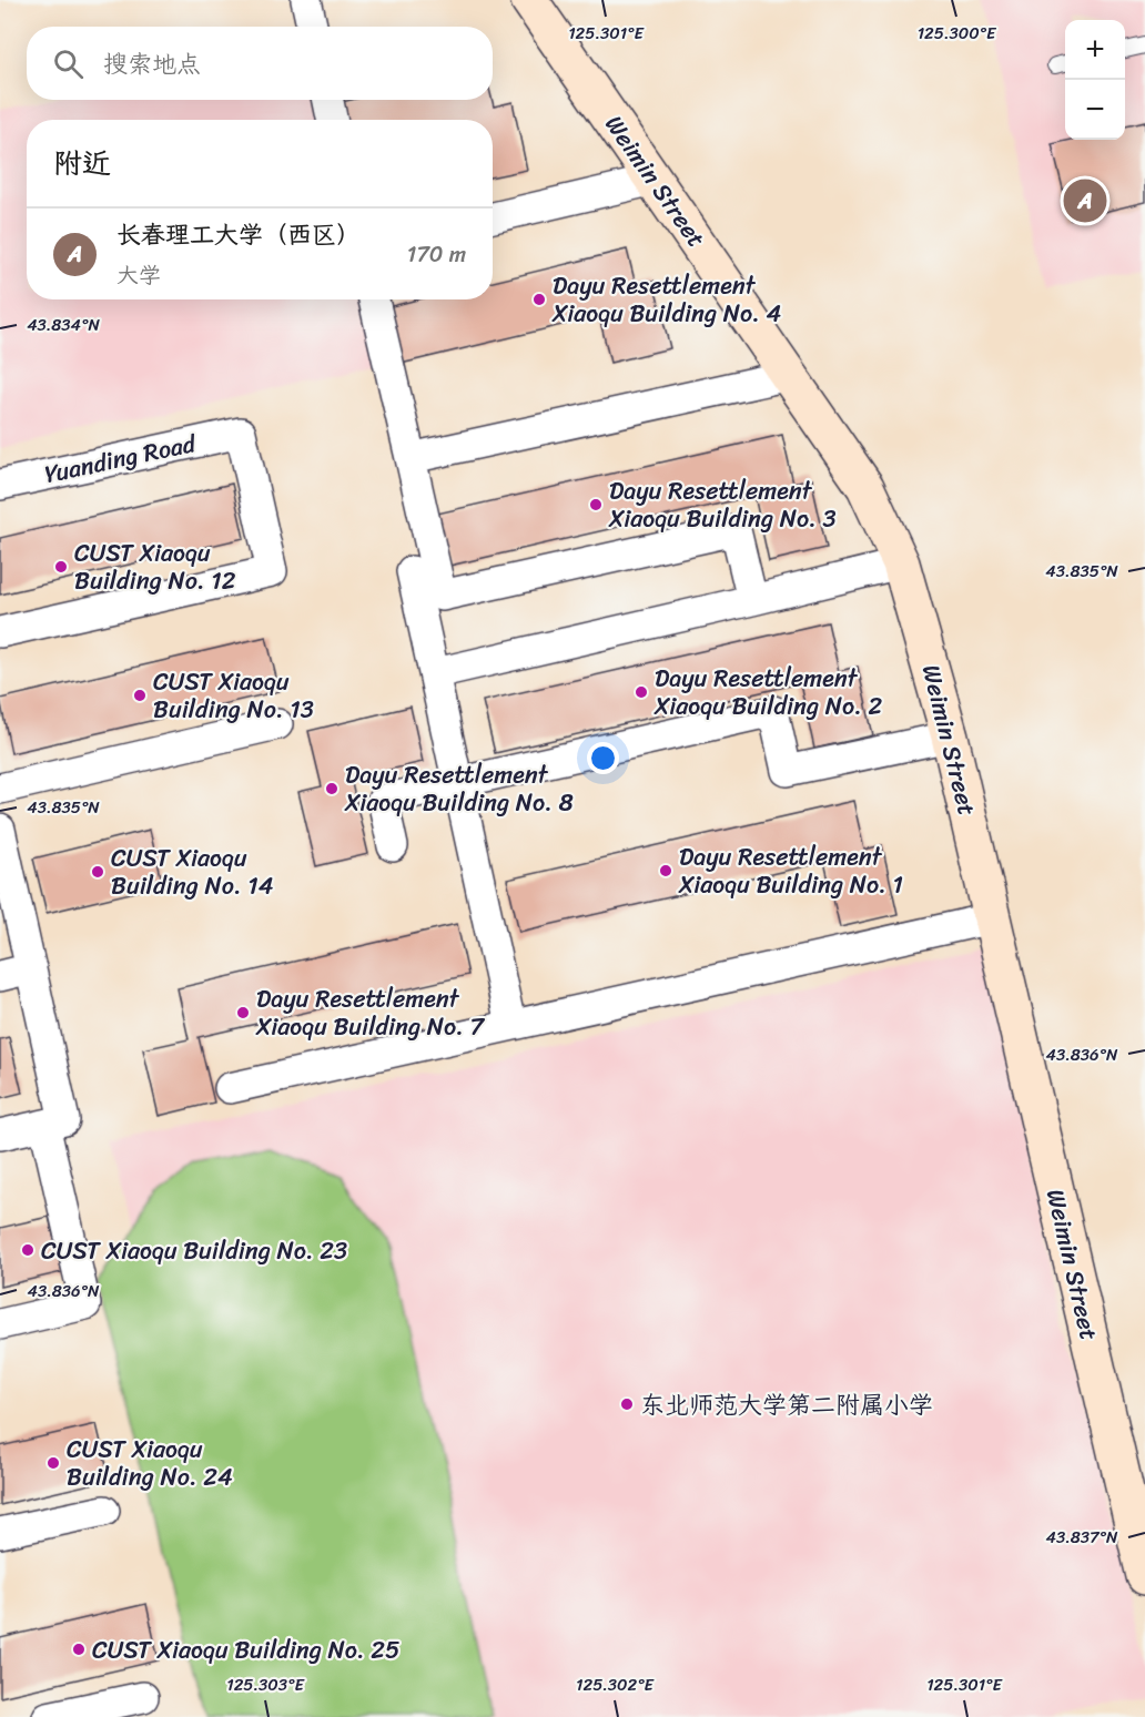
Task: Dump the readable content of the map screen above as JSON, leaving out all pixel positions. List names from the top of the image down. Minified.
{"streets":{"street":["Weimin Street","Yuanding Road"]},"places":["Dayu Resettlement Xiaoqu Building No. 4","Dayu Resettlement Xiaoqu Building No. 3","CUST Xiaoqu Building No. 12","Dayu Resettlement Xiaoqu Building No. 2","CUST Xiaoqu Building No. 13","Dayu Resettlement Xiaoqu Building No. 8","Dayu Resettlement Xiaoqu Building No. 1","CUST Xiaoqu Building No. 14","Dayu Resettlement Xiaoqu Building No. 7","CUST Xiaoqu Building No. 23","东北师范大学第二附属小学","CUST Xiaoqu Building No. 24","CUST Xiaoqu Building No. 25"],"page":{"map_buttons":["+","−"],"search":"搜索地点","heading":"附近","pins":"A","list":[{"mark":"A","name":"长春理工大学（西区）","note":"大学","value":"170 m"}]},"coordinates":["125.301°E","125.300°E","43.834°N","43.835°N","43.836°N","43.837°N","125.303°E","125.302°E"]}
